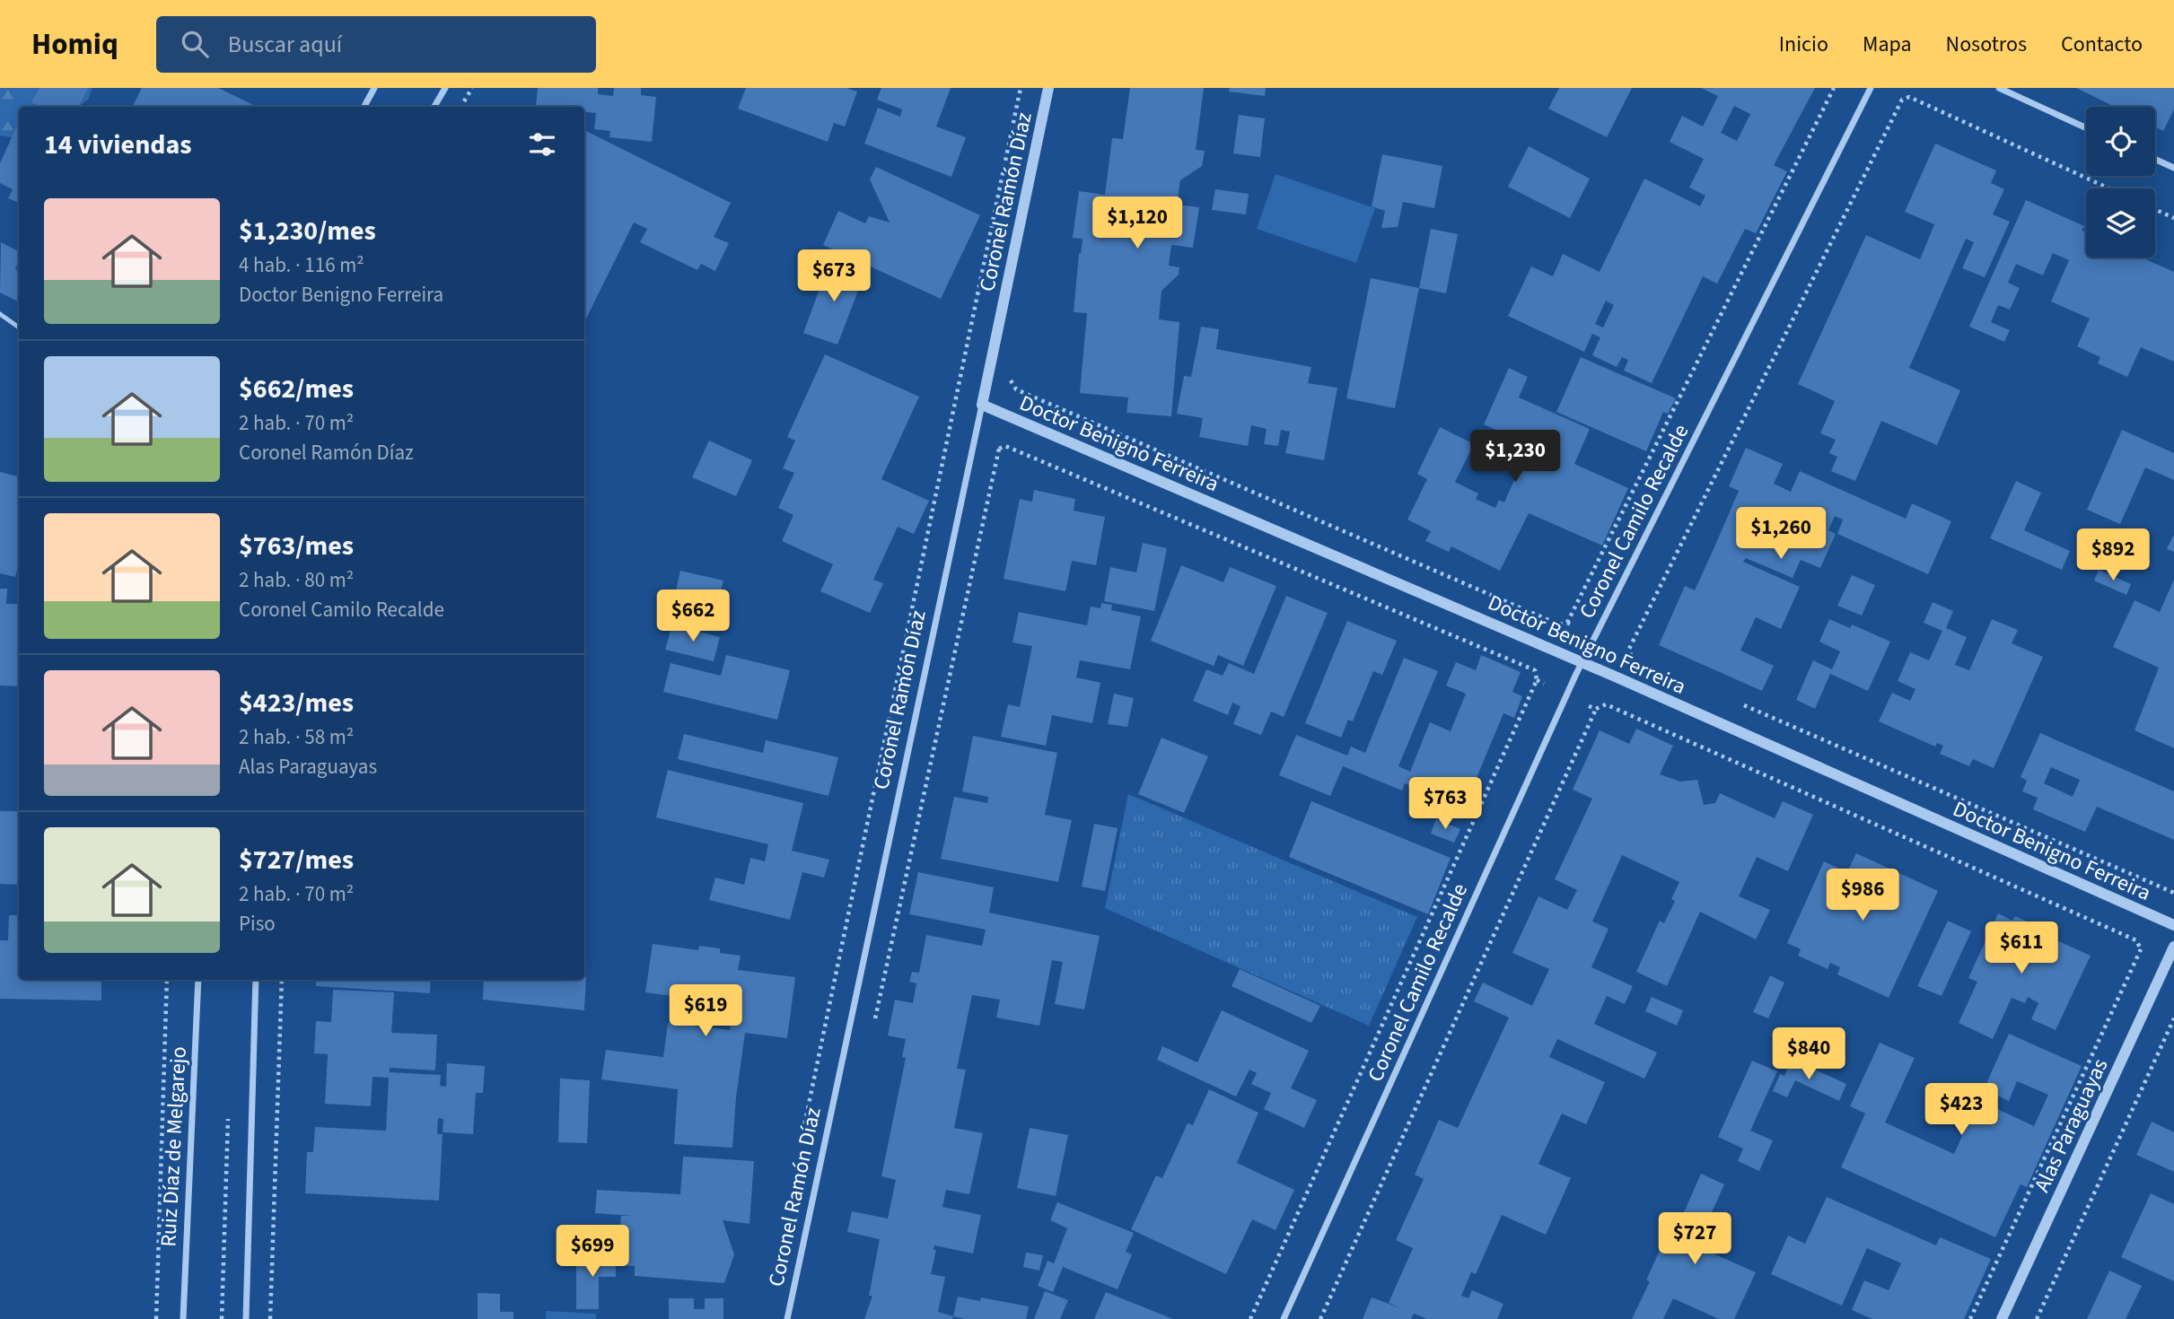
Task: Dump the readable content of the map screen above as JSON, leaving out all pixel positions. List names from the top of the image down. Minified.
{"streets":{"street":["Coronel Ramón Díaz","Doctor Benigno Ferreira","Coronel Camilo Recalde","Alas Paraguayas","Ruiz Díaz de Melgarejo"]},"crossings":[["Coronel Ramón Díaz","Doctor Benigno Ferreira"],["Doctor Benigno Ferreira","Coronel Camilo Recalde"]],"page":{"header":"Homiq","search":"Buscar aquí","nav":["Inicio","Mapa","Nosotros","Contacto"],"heading":"14 viviendas","list":[{"name":"$1,230/mes","note":"4 hab. · 116 m² · Doctor Benigno Ferreira"},{"name":"$662/mes","note":"2 hab. · 70 m² · Coronel Ramón Díaz"},{"name":"$763/mes","note":"2 hab. · 80 m² · Coronel Camilo Recalde"},{"name":"$423/mes","note":"2 hab. · 58 m² · Alas Paraguayas"},{"name":"$727/mes","note":"2 hab. · 70 m² · Piso"}],"price":["$1,120","$673","$1,230","$1,260","$892","$662","$763","$986","$611","$619","$840","$423","$727","$699"]}}
